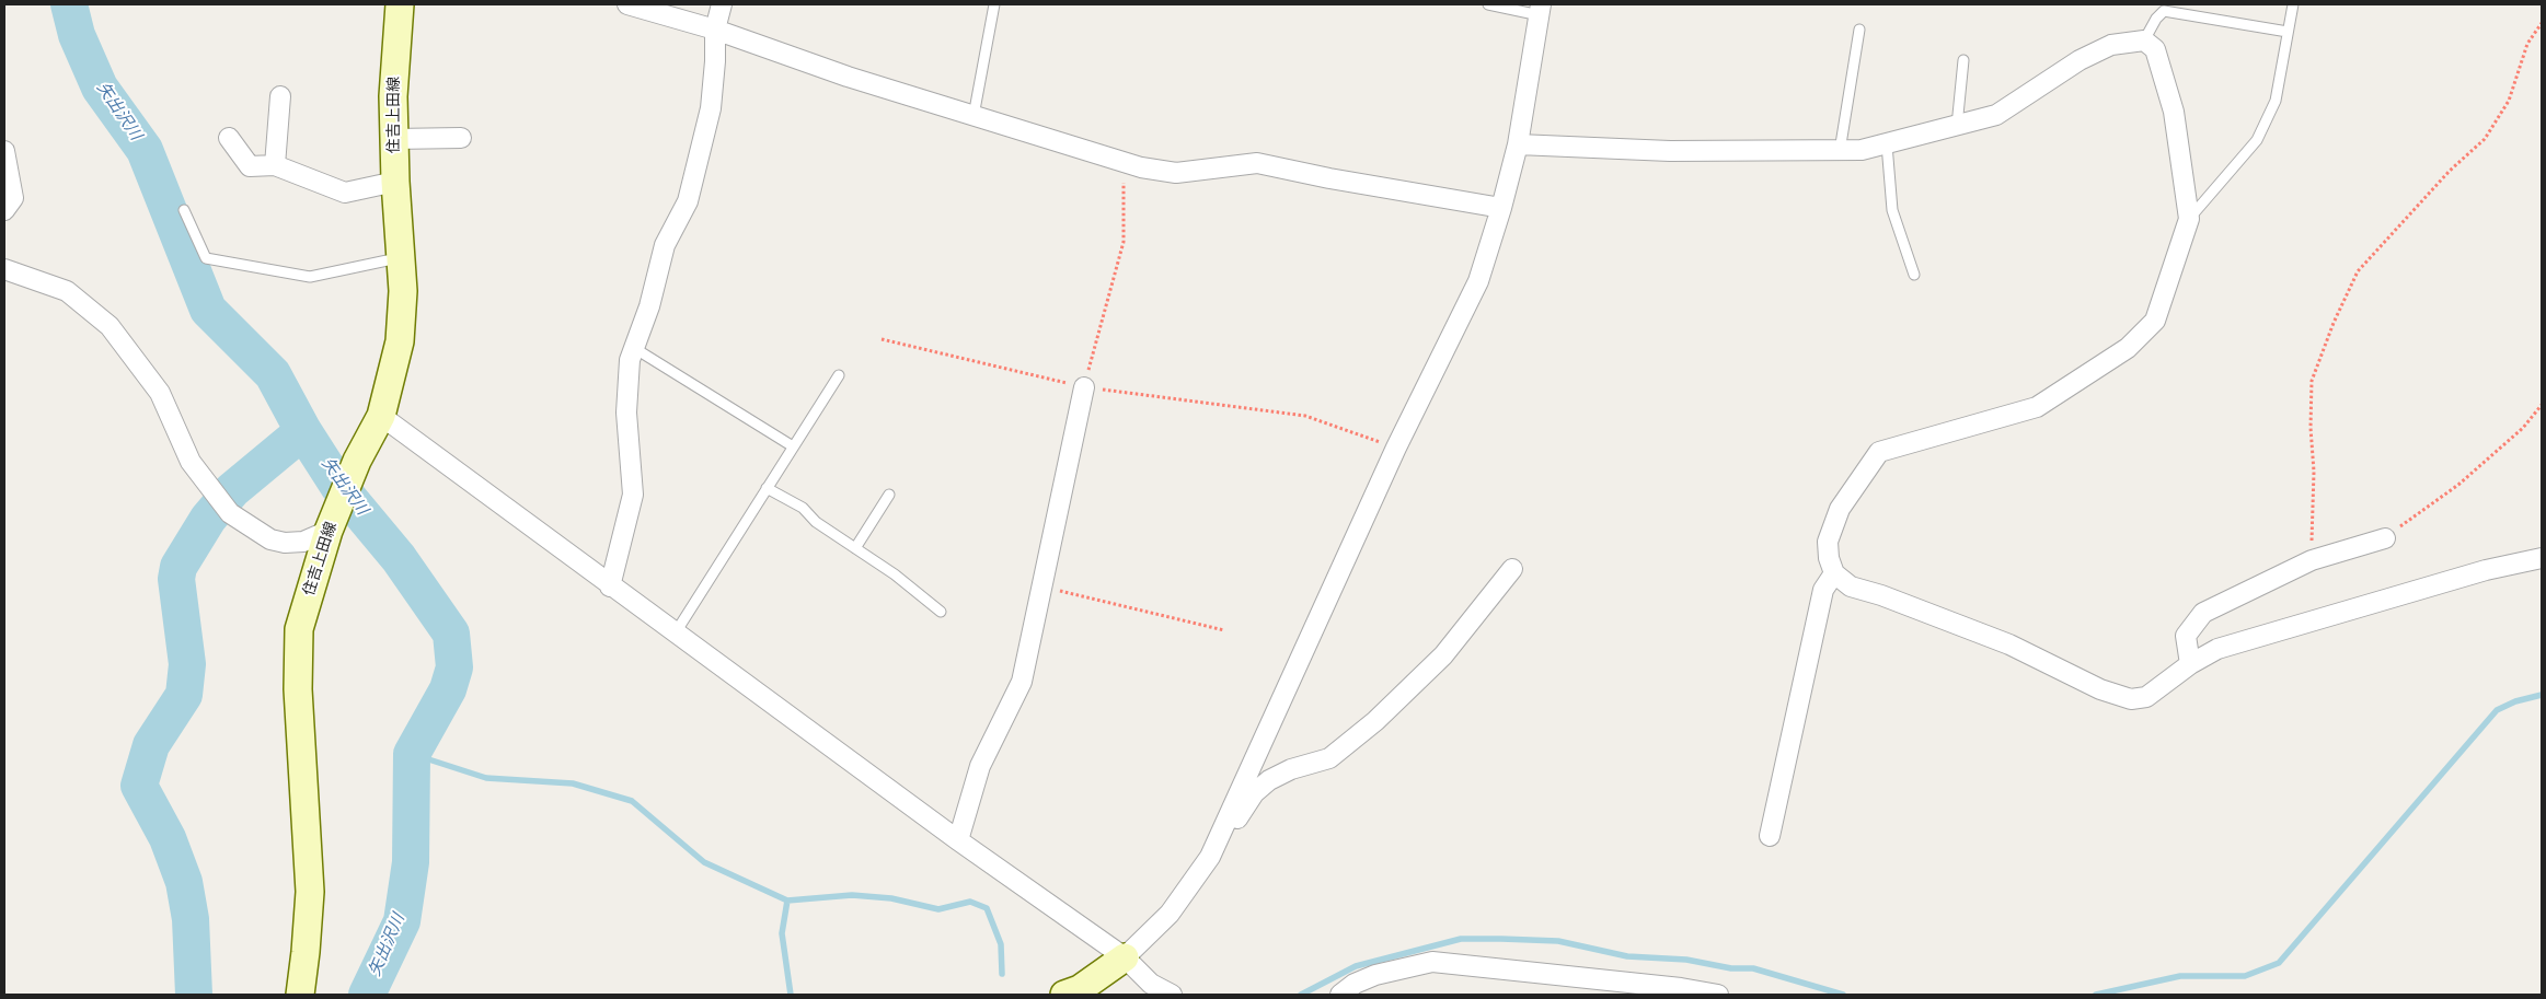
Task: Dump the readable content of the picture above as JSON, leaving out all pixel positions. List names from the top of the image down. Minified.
{"streets":{"main road":["住吉上田線"]},"water":["矢出沢川"]}
